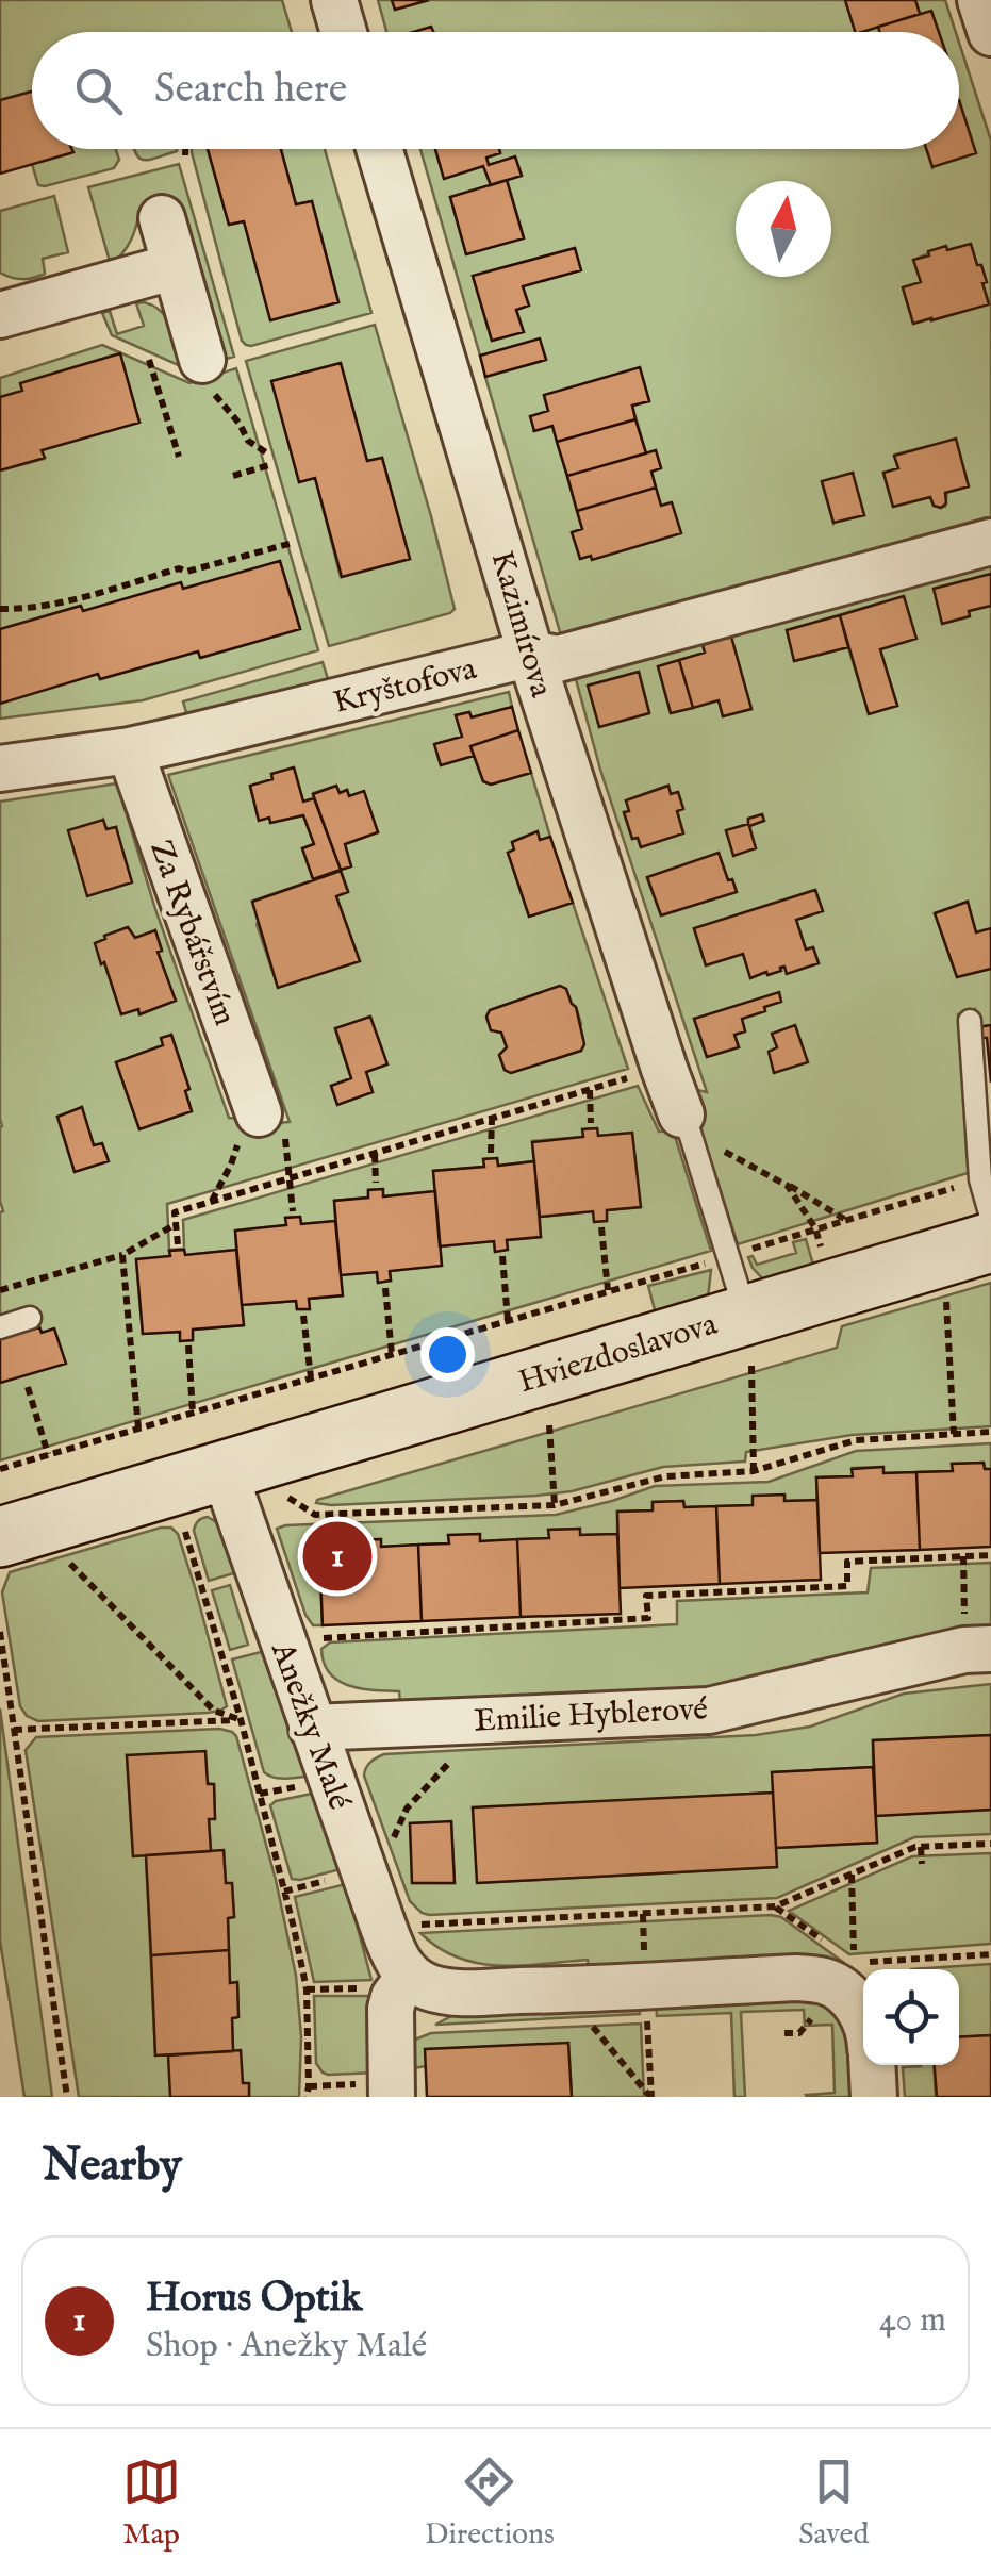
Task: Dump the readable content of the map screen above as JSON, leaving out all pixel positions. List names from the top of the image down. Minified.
{"streets":{"street":["Kazimírova","Kryštofova","Za Rybářstvím","Hviezdoslavova","Emilie Hyblerové","Anežky Malé"]},"crossings":[["Kazimírova","Kryštofova"],["Kryštofova","Za Rybářstvím"],["Hviezdoslavova","Anežky Malé"],["Emilie Hyblerové","Anežky Malé"]],"north":"top","page":{"search":"Search here","pins":"1","heading":"Nearby","list":[{"mark":"1","name":"Horus Optik","note":"Shop · Anežky Malé","value":"40 m"}],"nav":["Map","Directions","Saved"]}}
